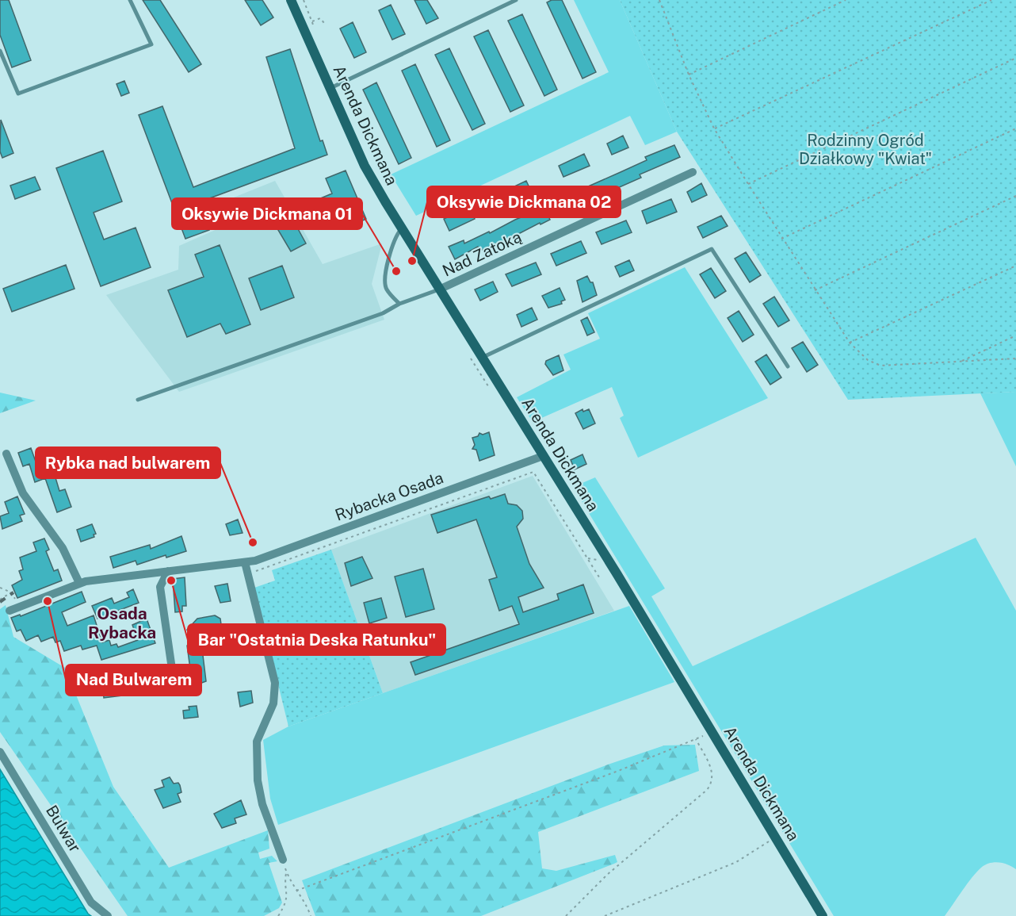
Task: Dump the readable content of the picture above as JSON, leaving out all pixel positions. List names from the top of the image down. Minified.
{"streets":{"street":["Arenda Dickmana","Nad Zatoką","Rybacka Osada","Bulwar"]},"crossings":[["Arenda Dickmana","Nad Zatoką"],["Arenda Dickmana","Rybacka Osada"]],"districts":["Osada Rybacka"],"parks":["Rodzinny Ogród Działkowy \"Kwiat\""],"places":["Oksywie Dickmana 02","Oksywie Dickmana 01","Rybka nad bulwarem","Bar \"Ostatnia Deska Ratunku\"","Nad Bulwarem"]}
